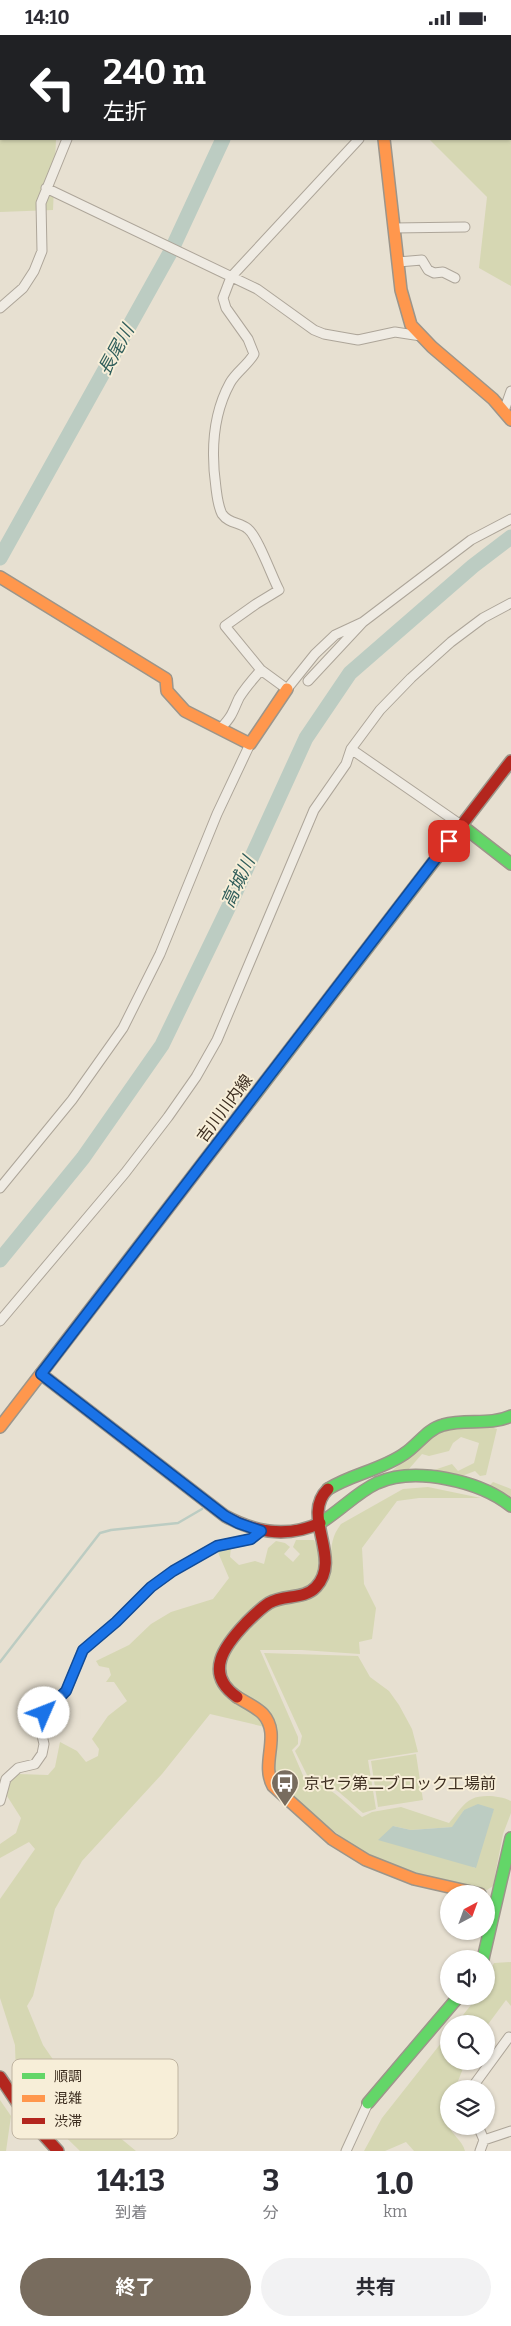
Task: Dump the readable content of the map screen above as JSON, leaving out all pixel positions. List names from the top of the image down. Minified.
{"streets":{"street":["吉川川内線"]},"water":["長尾川","高城川"],"places":{"bus stop":["京セラ第二ブロック工場前"]},"legend":["順調","混雑","渋滞"],"north":"top right","page":{"status":"14:10","turn":["240 m","左折"],"eta":["14:13","到着","3","分","1.0","km"],"buttons":["終了","共有"]}}
